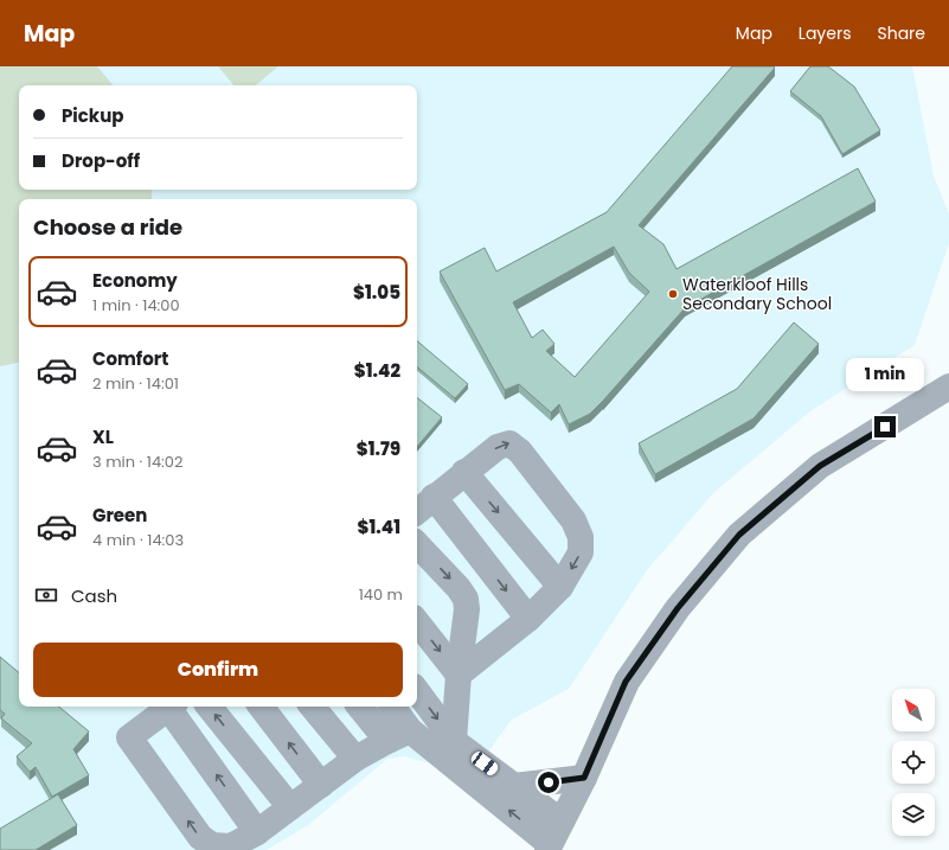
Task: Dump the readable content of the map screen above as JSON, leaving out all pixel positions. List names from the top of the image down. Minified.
{"places":["Waterkloof Hills Secondary School"],"north":"top left","page":{"header":"Map","nav":["Map","Layers","Share"],"banner":["Pickup","Drop-off"],"heading":"Choose a ride","list":[{"name":"Economy","note":"1 min · 14:00","value":"$1.05"},{"name":"Comfort","note":"2 min · 14:01","value":"$1.42"},{"name":"XL","note":"3 min · 14:02","value":"$1.79"},{"name":"Green","note":"4 min · 14:03","value":"$1.41"}],"bubble":"1 min","pay":["Cash","140 m"],"buttons":"Confirm"}}
